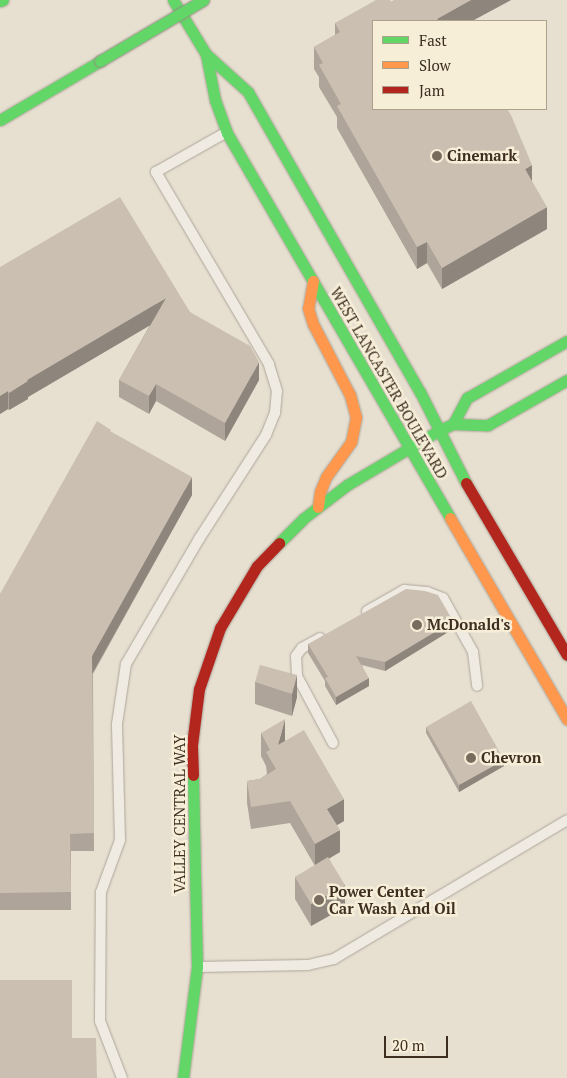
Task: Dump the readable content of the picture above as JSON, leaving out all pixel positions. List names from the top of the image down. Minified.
{"streets":{"main road":["WEST LANCASTER BOULEVARD","VALLEY CENTRAL WAY"]},"crossings":[["WEST LANCASTER BOULEVARD","VALLEY CENTRAL WAY"]],"places":["Cinemark","McDonald's","Chevron","Power Center Car Wash And Oil"],"legend":["Fast","Slow","Jam"],"scale_bar":"20 m"}
